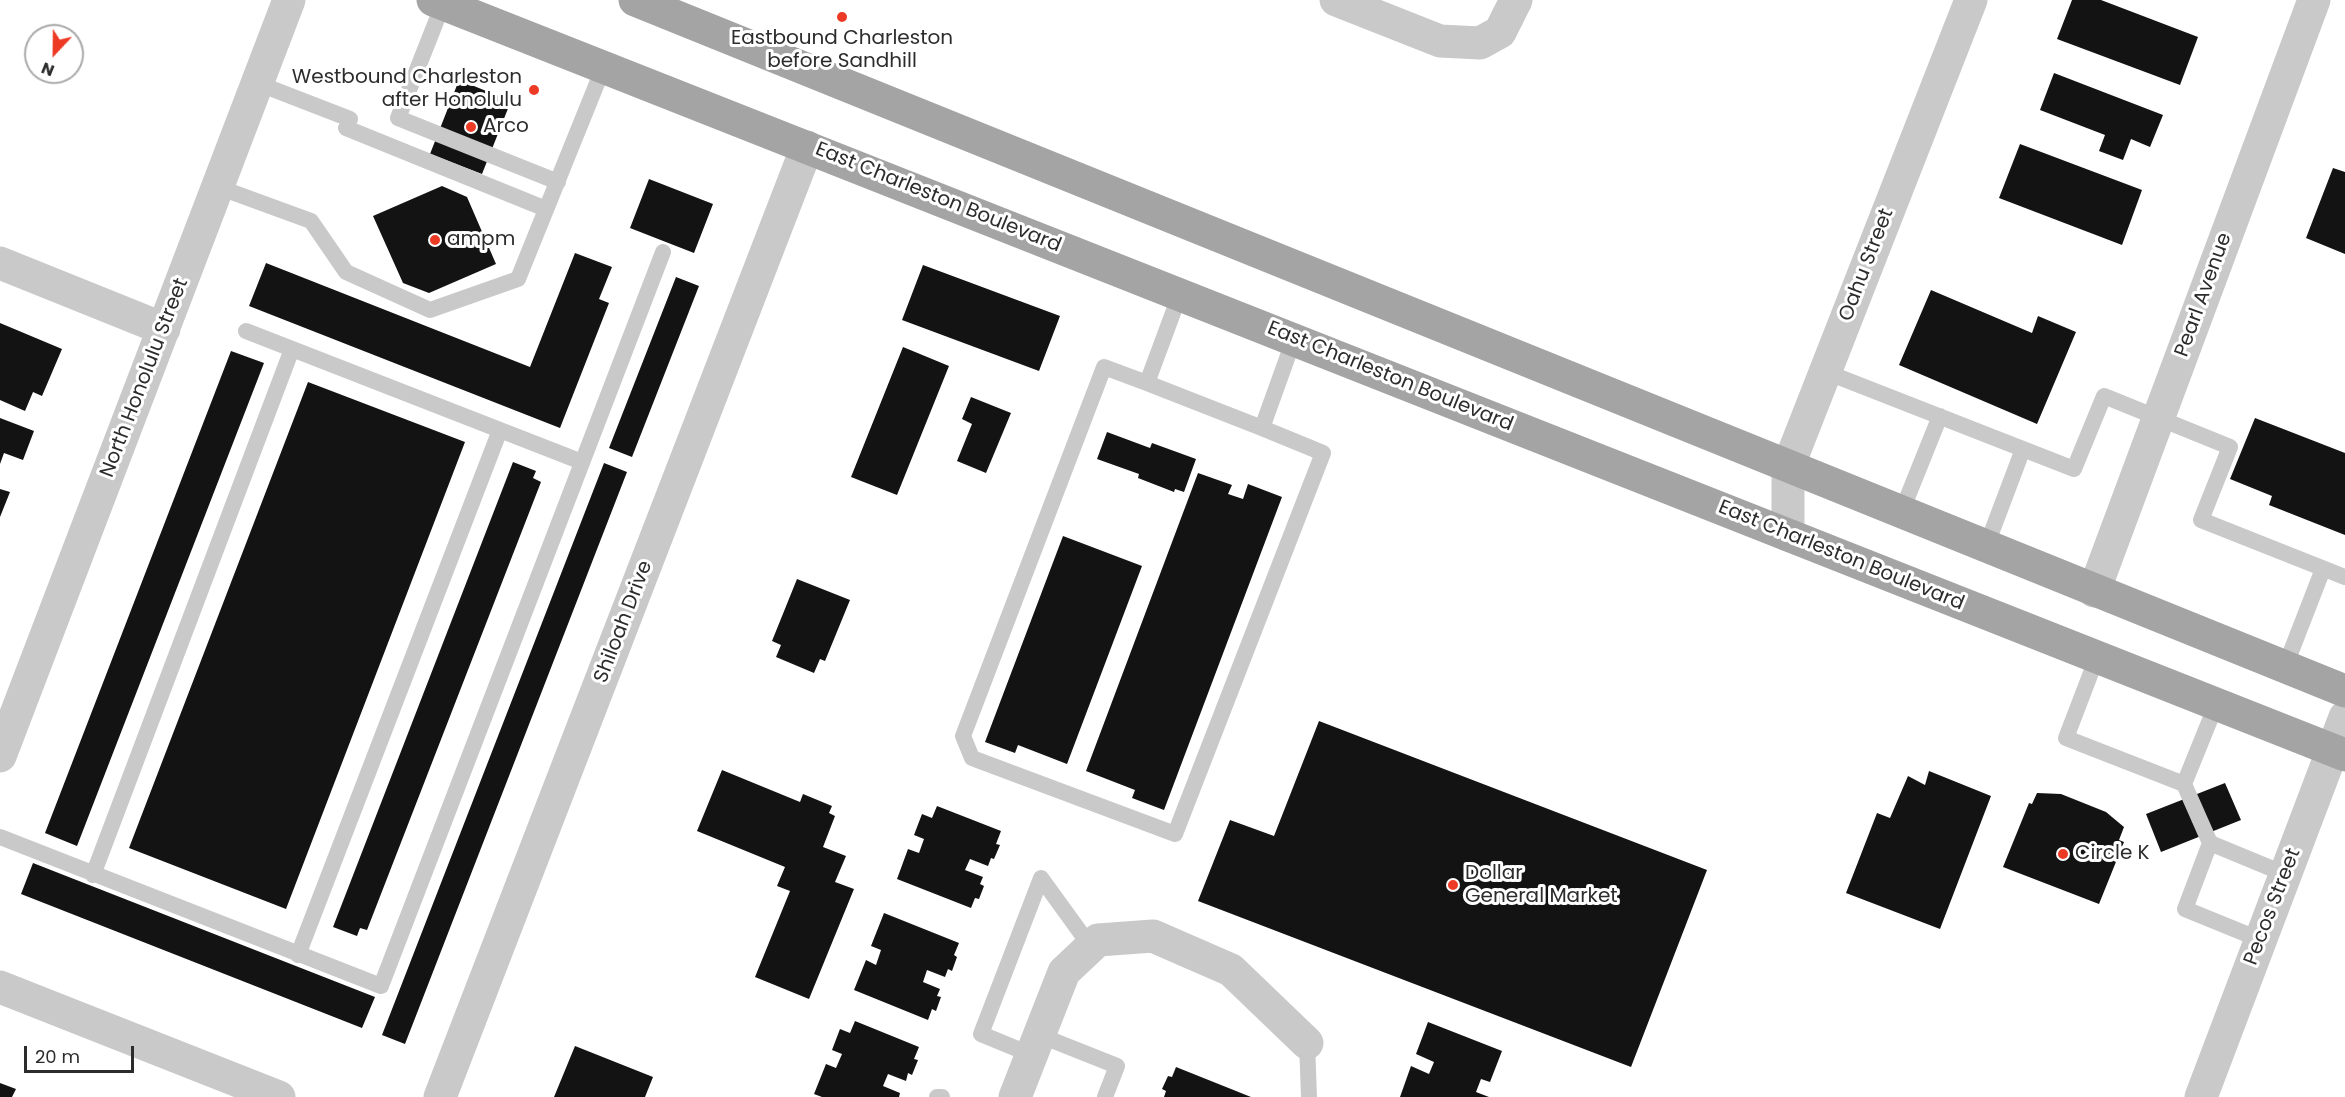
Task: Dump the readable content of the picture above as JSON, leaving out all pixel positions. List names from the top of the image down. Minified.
{"streets":{"main road":["East Charleston Boulevard"],"street":["Oahu Street","Pearl Avenue","North Honolulu Street","Shiloah Drive","Pecos Street"]},"crossings":[["East Charleston Boulevard","Oahu Street"],["East Charleston Boulevard","Shiloah Drive"],["East Charleston Boulevard","Pecos Street"]],"places":["Eastbound Charleston before Sandhill","Westbound Charleston after Honolulu","Arco","ampm","Circle K","Dollar General Market"],"scale_bar":"20 m","north":"bottom"}
